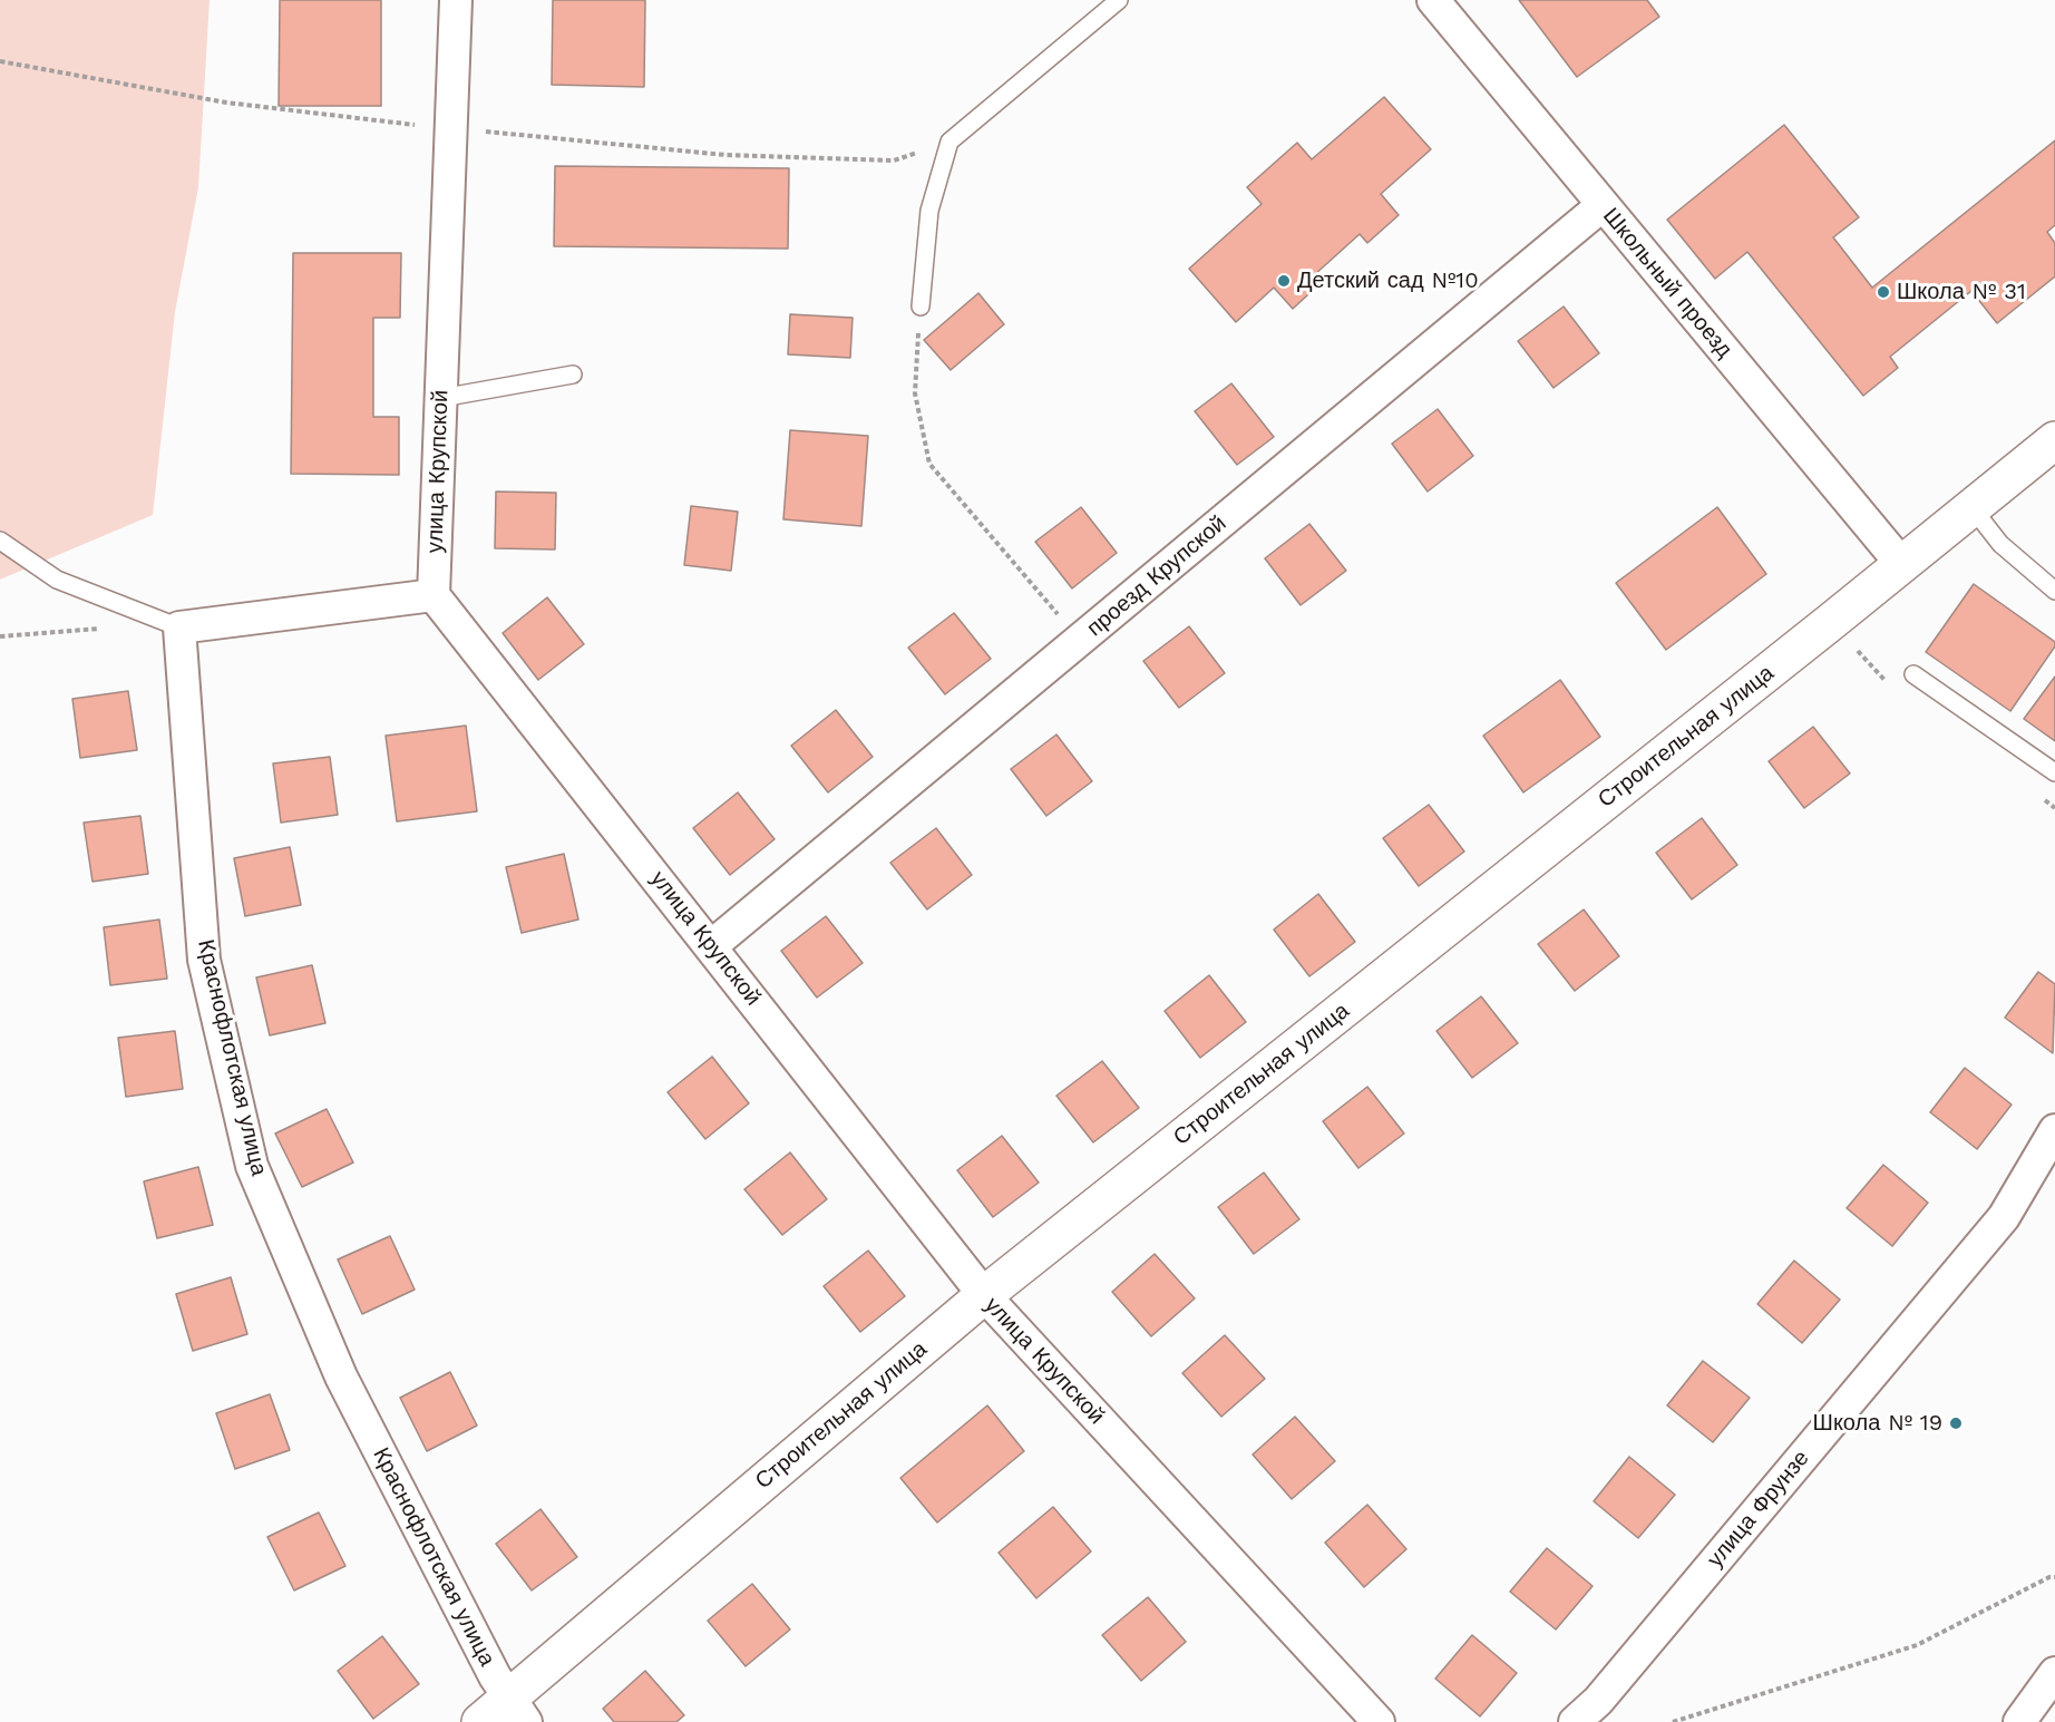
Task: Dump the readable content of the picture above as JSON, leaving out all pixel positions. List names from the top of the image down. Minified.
{"streets":{"street":["Школьный проезд","улица Крупской","проезд Крупской","Строительная улица","Краснофлотская улица","улица Фрунзе"]},"crossings":[["Школьный проезд","проезд Крупской"],["Школьный проезд","Строительная улица"],["улица Крупской","проезд Крупской"],["улица Крупской","Строительная улица"],["Строительная улица","Краснофлотская улица"]],"places":["Детский сад №10","Школа № 31","Школа № 19"]}
